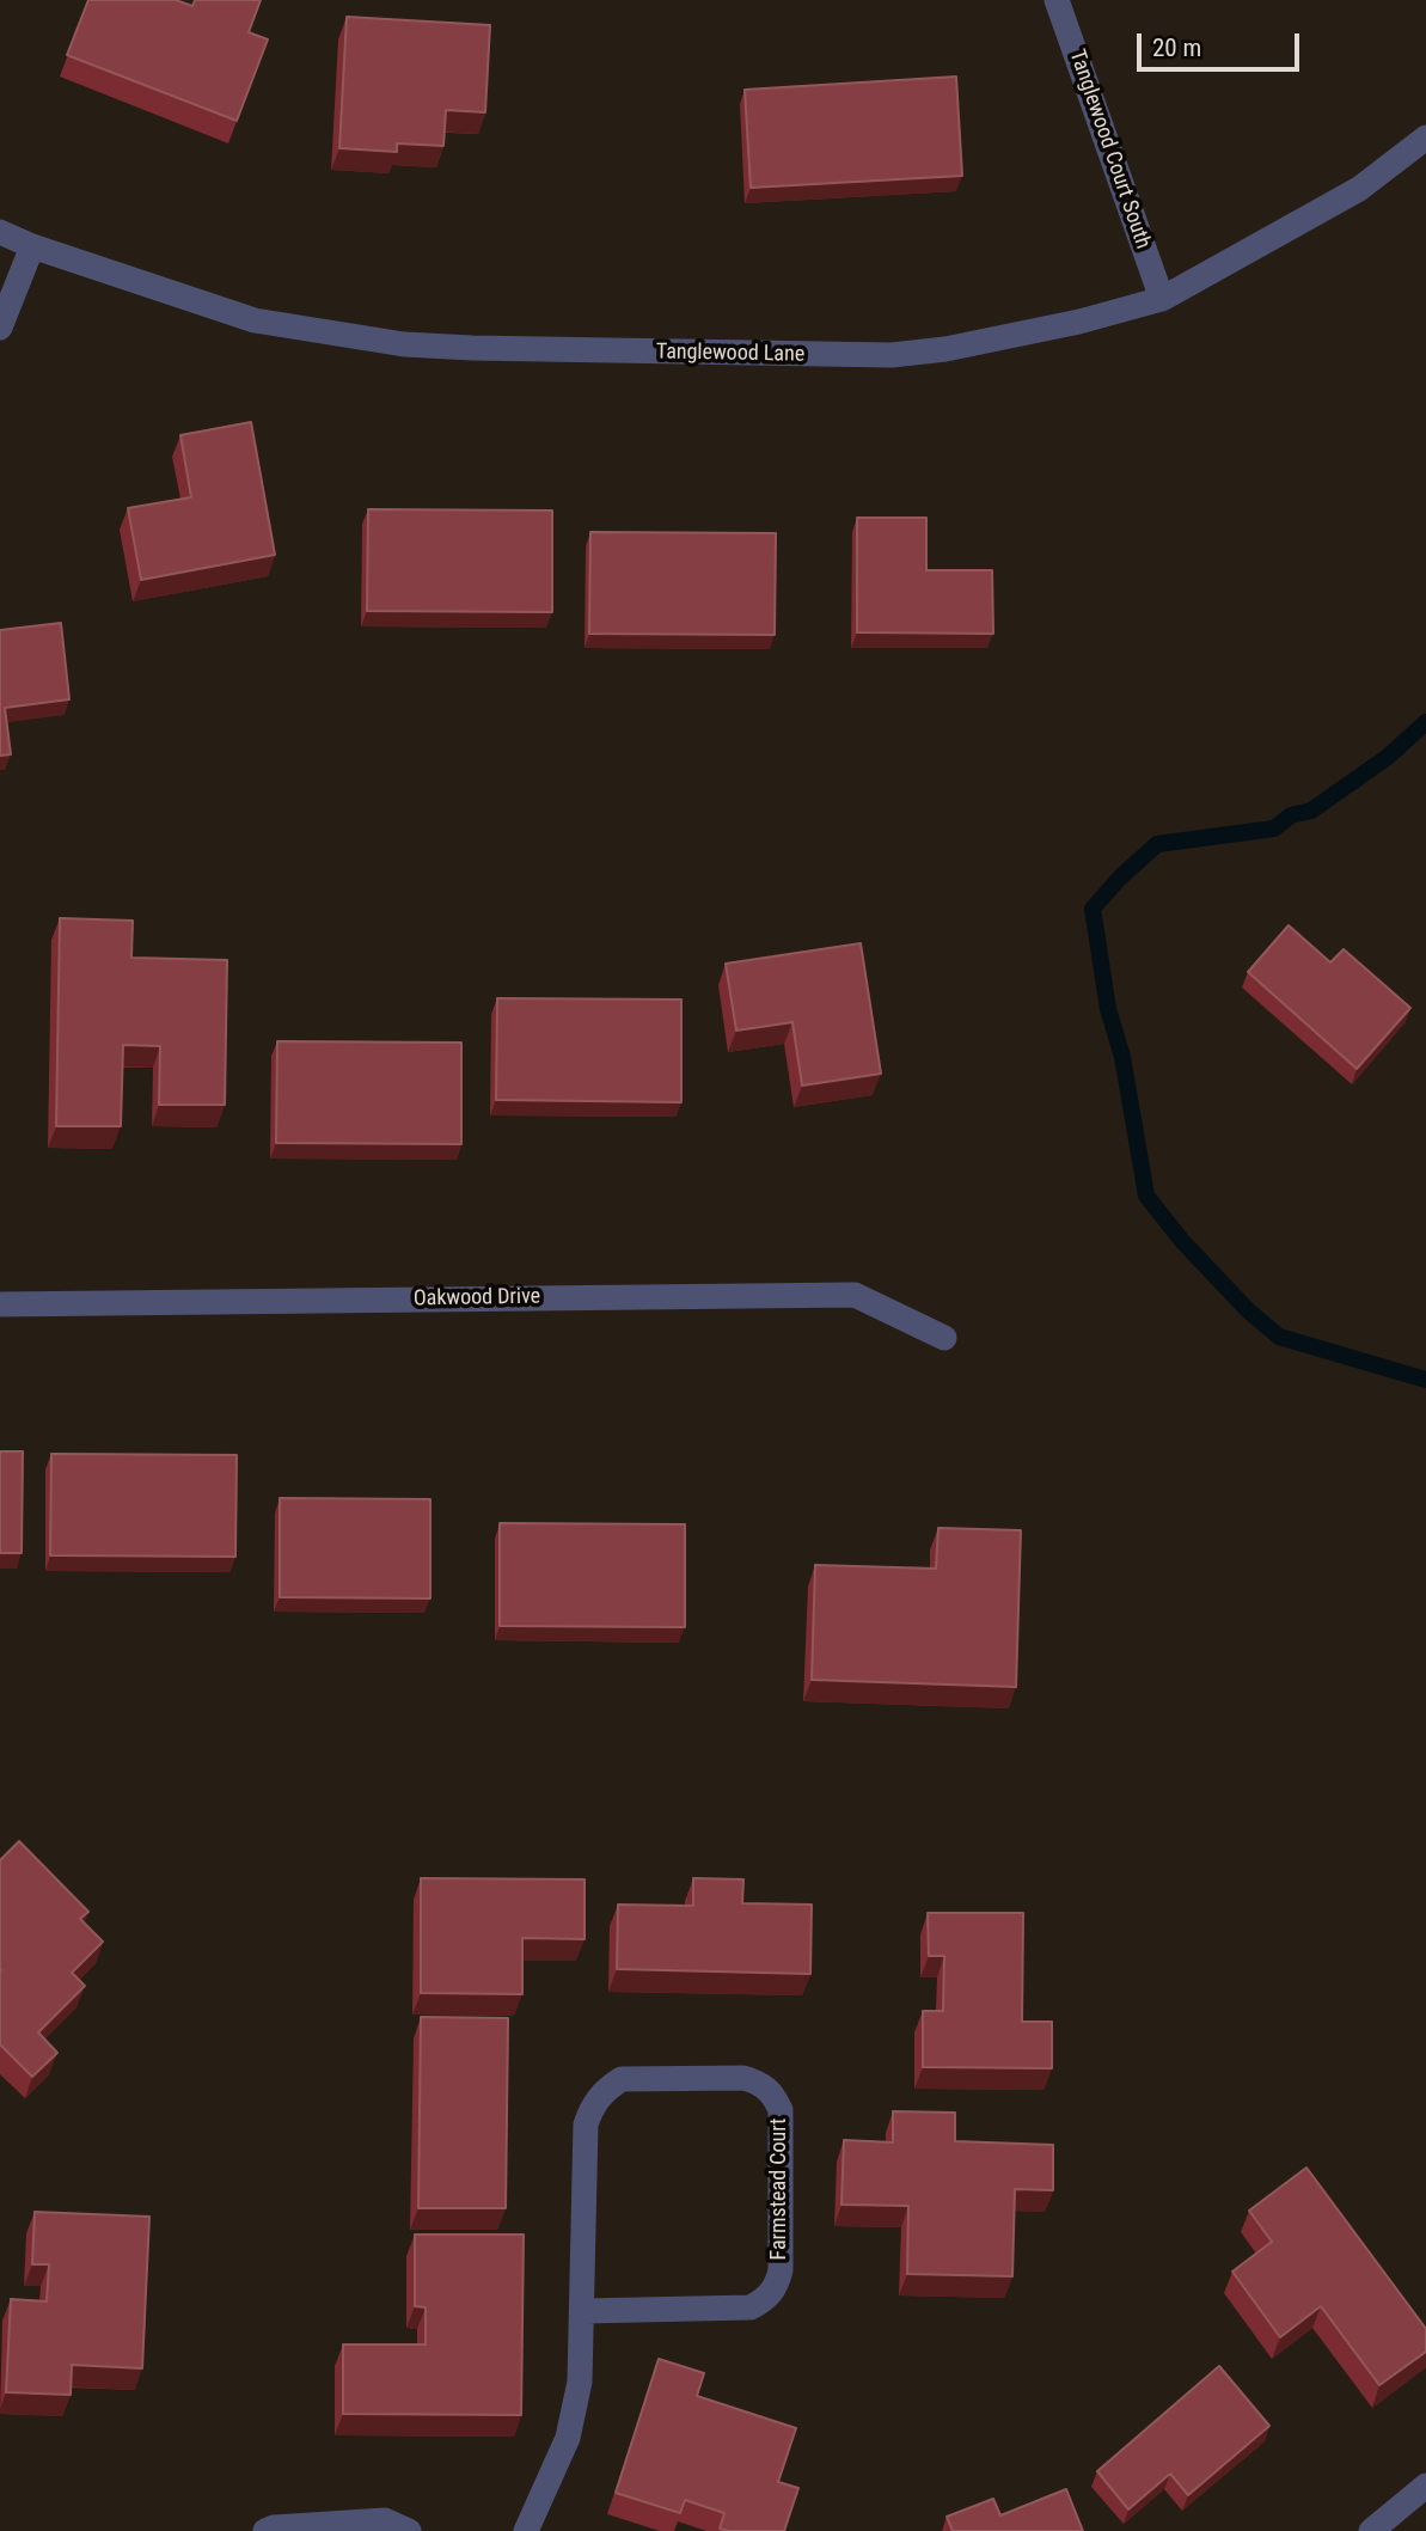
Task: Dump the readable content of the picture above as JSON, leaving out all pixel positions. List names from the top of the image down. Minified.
{"streets":{"street":["Tanglewood Court South","Tanglewood Lane","Oakwood Drive","Farmstead Court"]},"crossings":[["Tanglewood Court South","Tanglewood Lane"]],"scale_bar":"20 m"}
